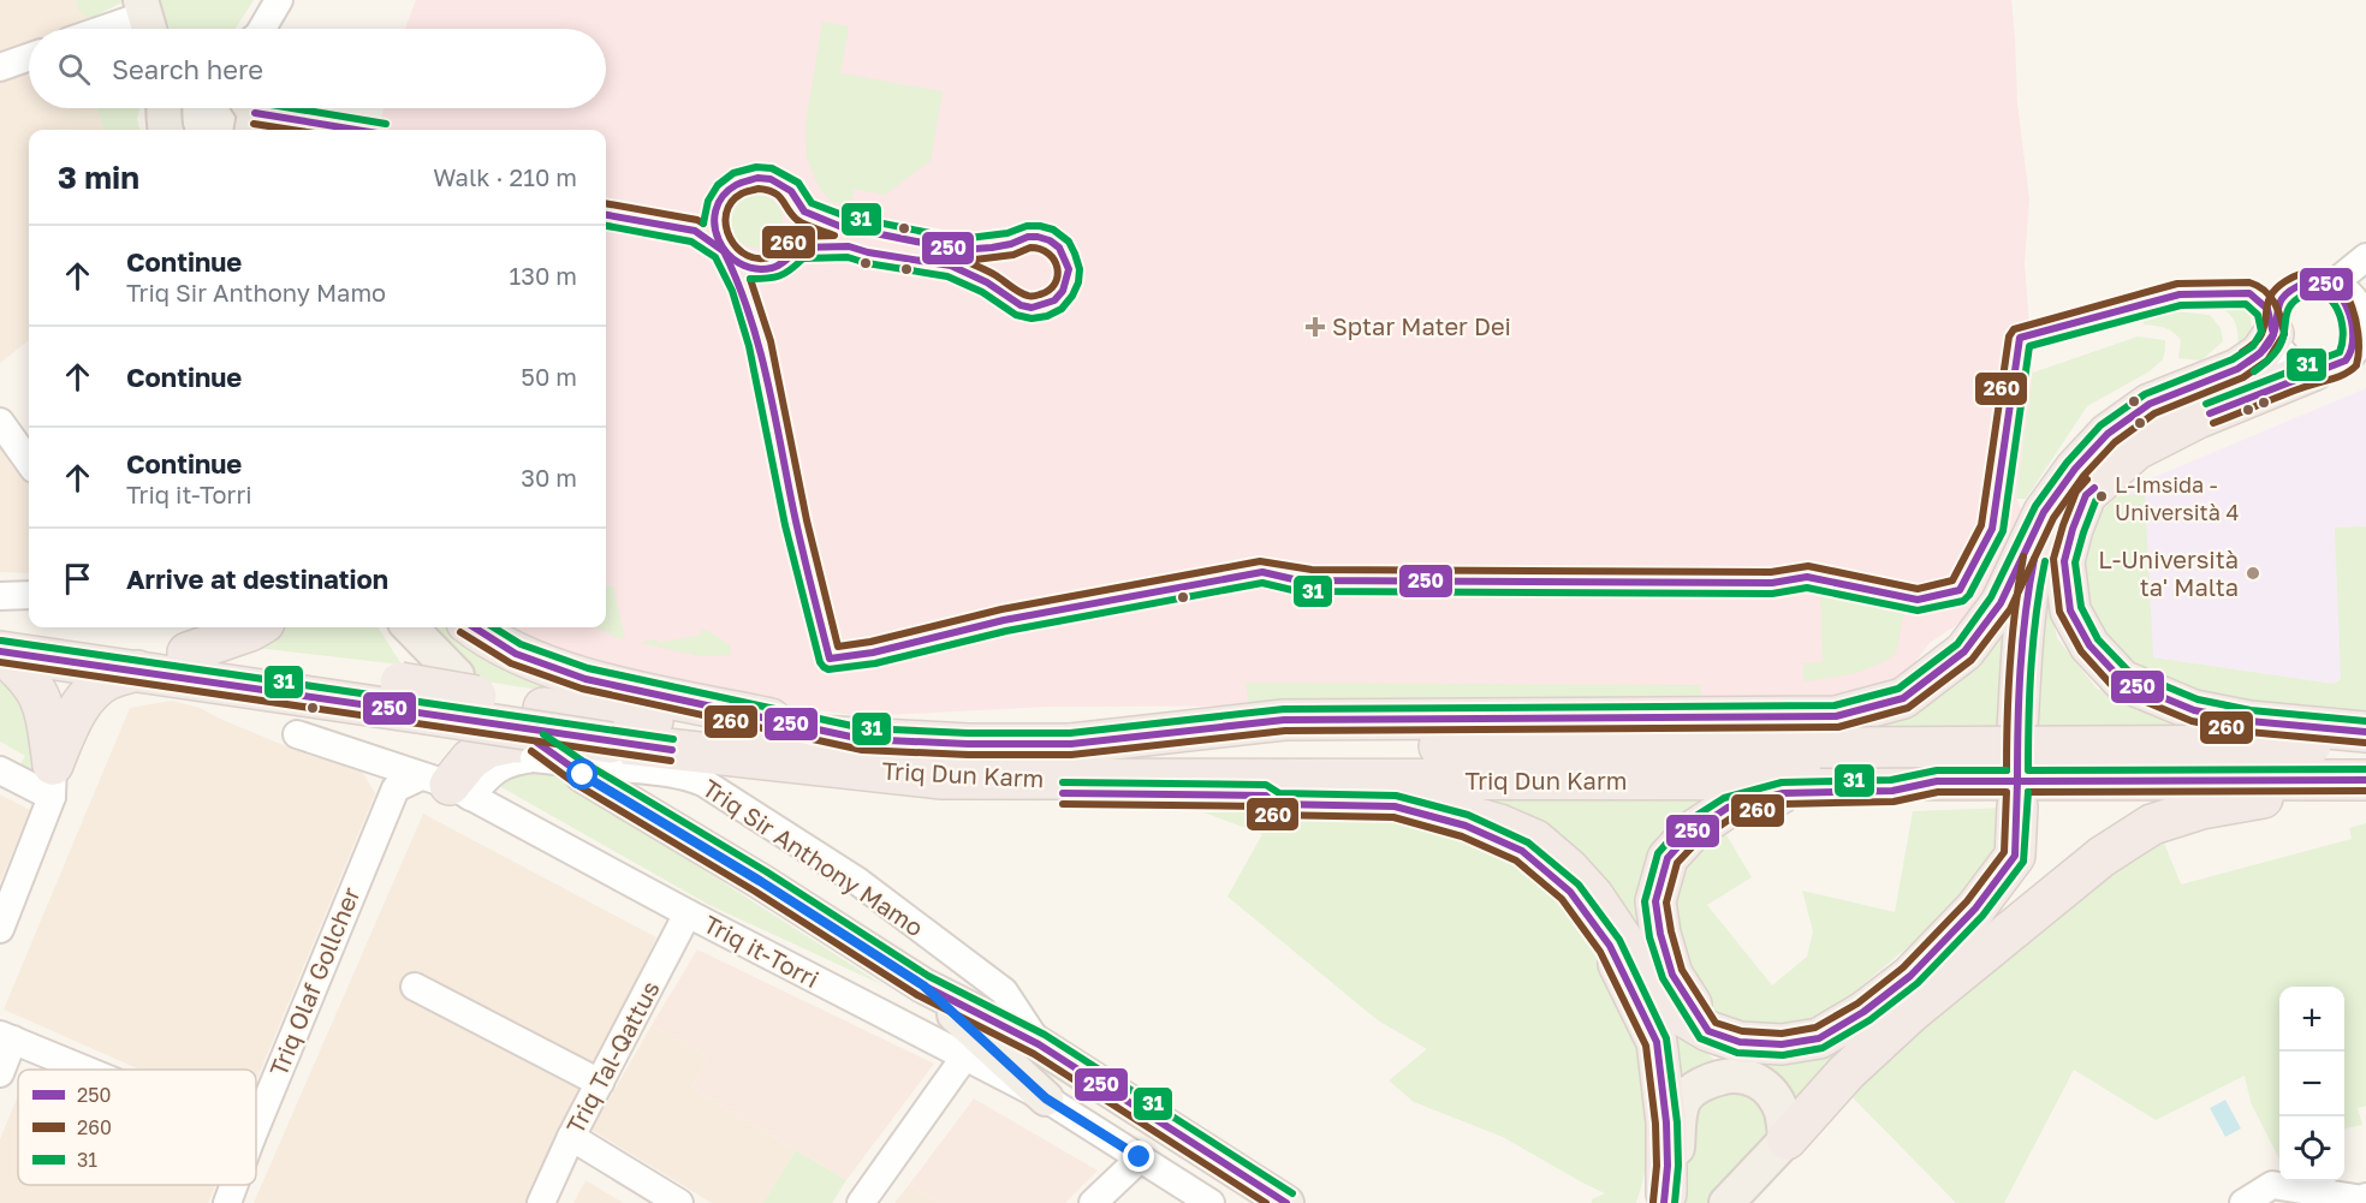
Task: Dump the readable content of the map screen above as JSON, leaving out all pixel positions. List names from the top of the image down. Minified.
{"streets":{"highway":["Triq Dun Karm"],"main road":["Triq Sir Anthony Mamo"],"street":["Triq it-Torri","Triq Olaf Gollcher","Triq Tal-Qattus"]},"crossings":[["Triq Dun Karm","Triq Sir Anthony Mamo"],["Triq Sir Anthony Mamo","Triq it-Torri"],["Triq Sir Anthony Mamo","Triq Olaf Gollcher"],["Triq it-Torri","Triq Olaf Gollcher"],["Triq it-Torri","Triq Tal-Qattus"]],"places":{"health":["Sptar Mater Dei"],"other":["L-Imsida - Università 4","L-Università ta' Malta"]},"lines":["transit line 31","transit line 250","transit line 260"],"legend":["250","260","31"],"page":{"search":"Search here","heading":["3 min","Walk · 210 m"],"list":[["Continue","Triq Sir Anthony Mamo","130 m"],["Continue","50 m"],["Continue","Triq it-Torri","30 m"],"Arrive at destination"],"map_buttons":["+","−"]}}
